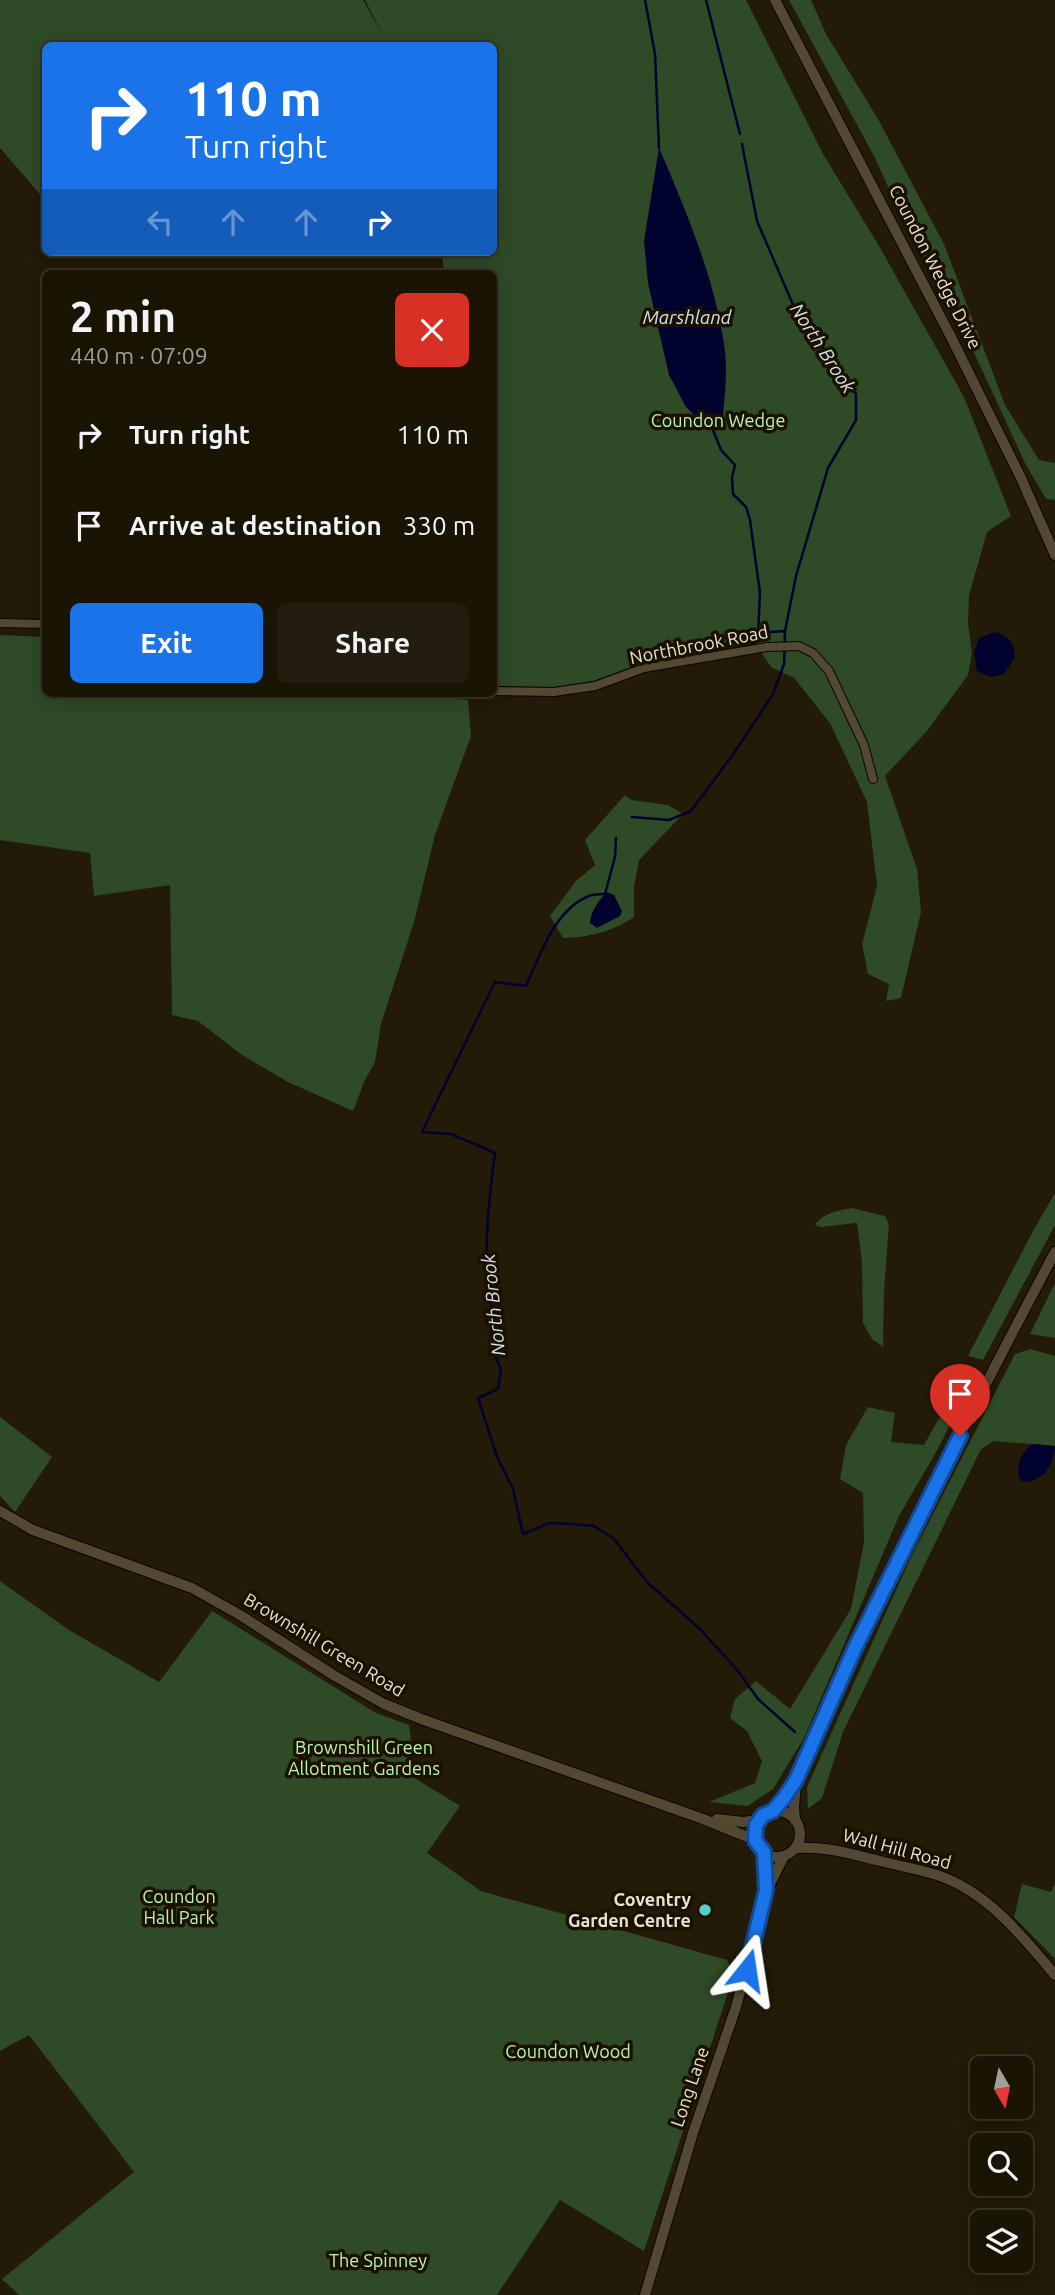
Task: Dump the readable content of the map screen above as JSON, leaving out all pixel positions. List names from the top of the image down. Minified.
{"streets":{"main road":["Coundon Wedge Drive","Brownshill Green Road","Wall Hill Road","Long Lane"],"street":["Northbrook Road"]},"crossings":[["Brownshill Green Road","Wall Hill Road"],["Brownshill Green Road","Long Lane"],["Wall Hill Road","Long Lane"]],"water":["Marshland","North Brook"],"parks":["Coundon Wedge","Brownshill Green Allotment Gardens","Coundon Hall Park","Coundon Wood","The Spinney"],"places":["Coventry Garden Centre"],"north":"bottom","page":{"turn":["110 m","Turn right"],"heading":["2 min","440 m · 07:09"],"list":[{"name":"Turn right","value":"110 m"},{"name":"Arrive at destination","value":"330 m"}],"buttons":["Exit","Share"]}}
